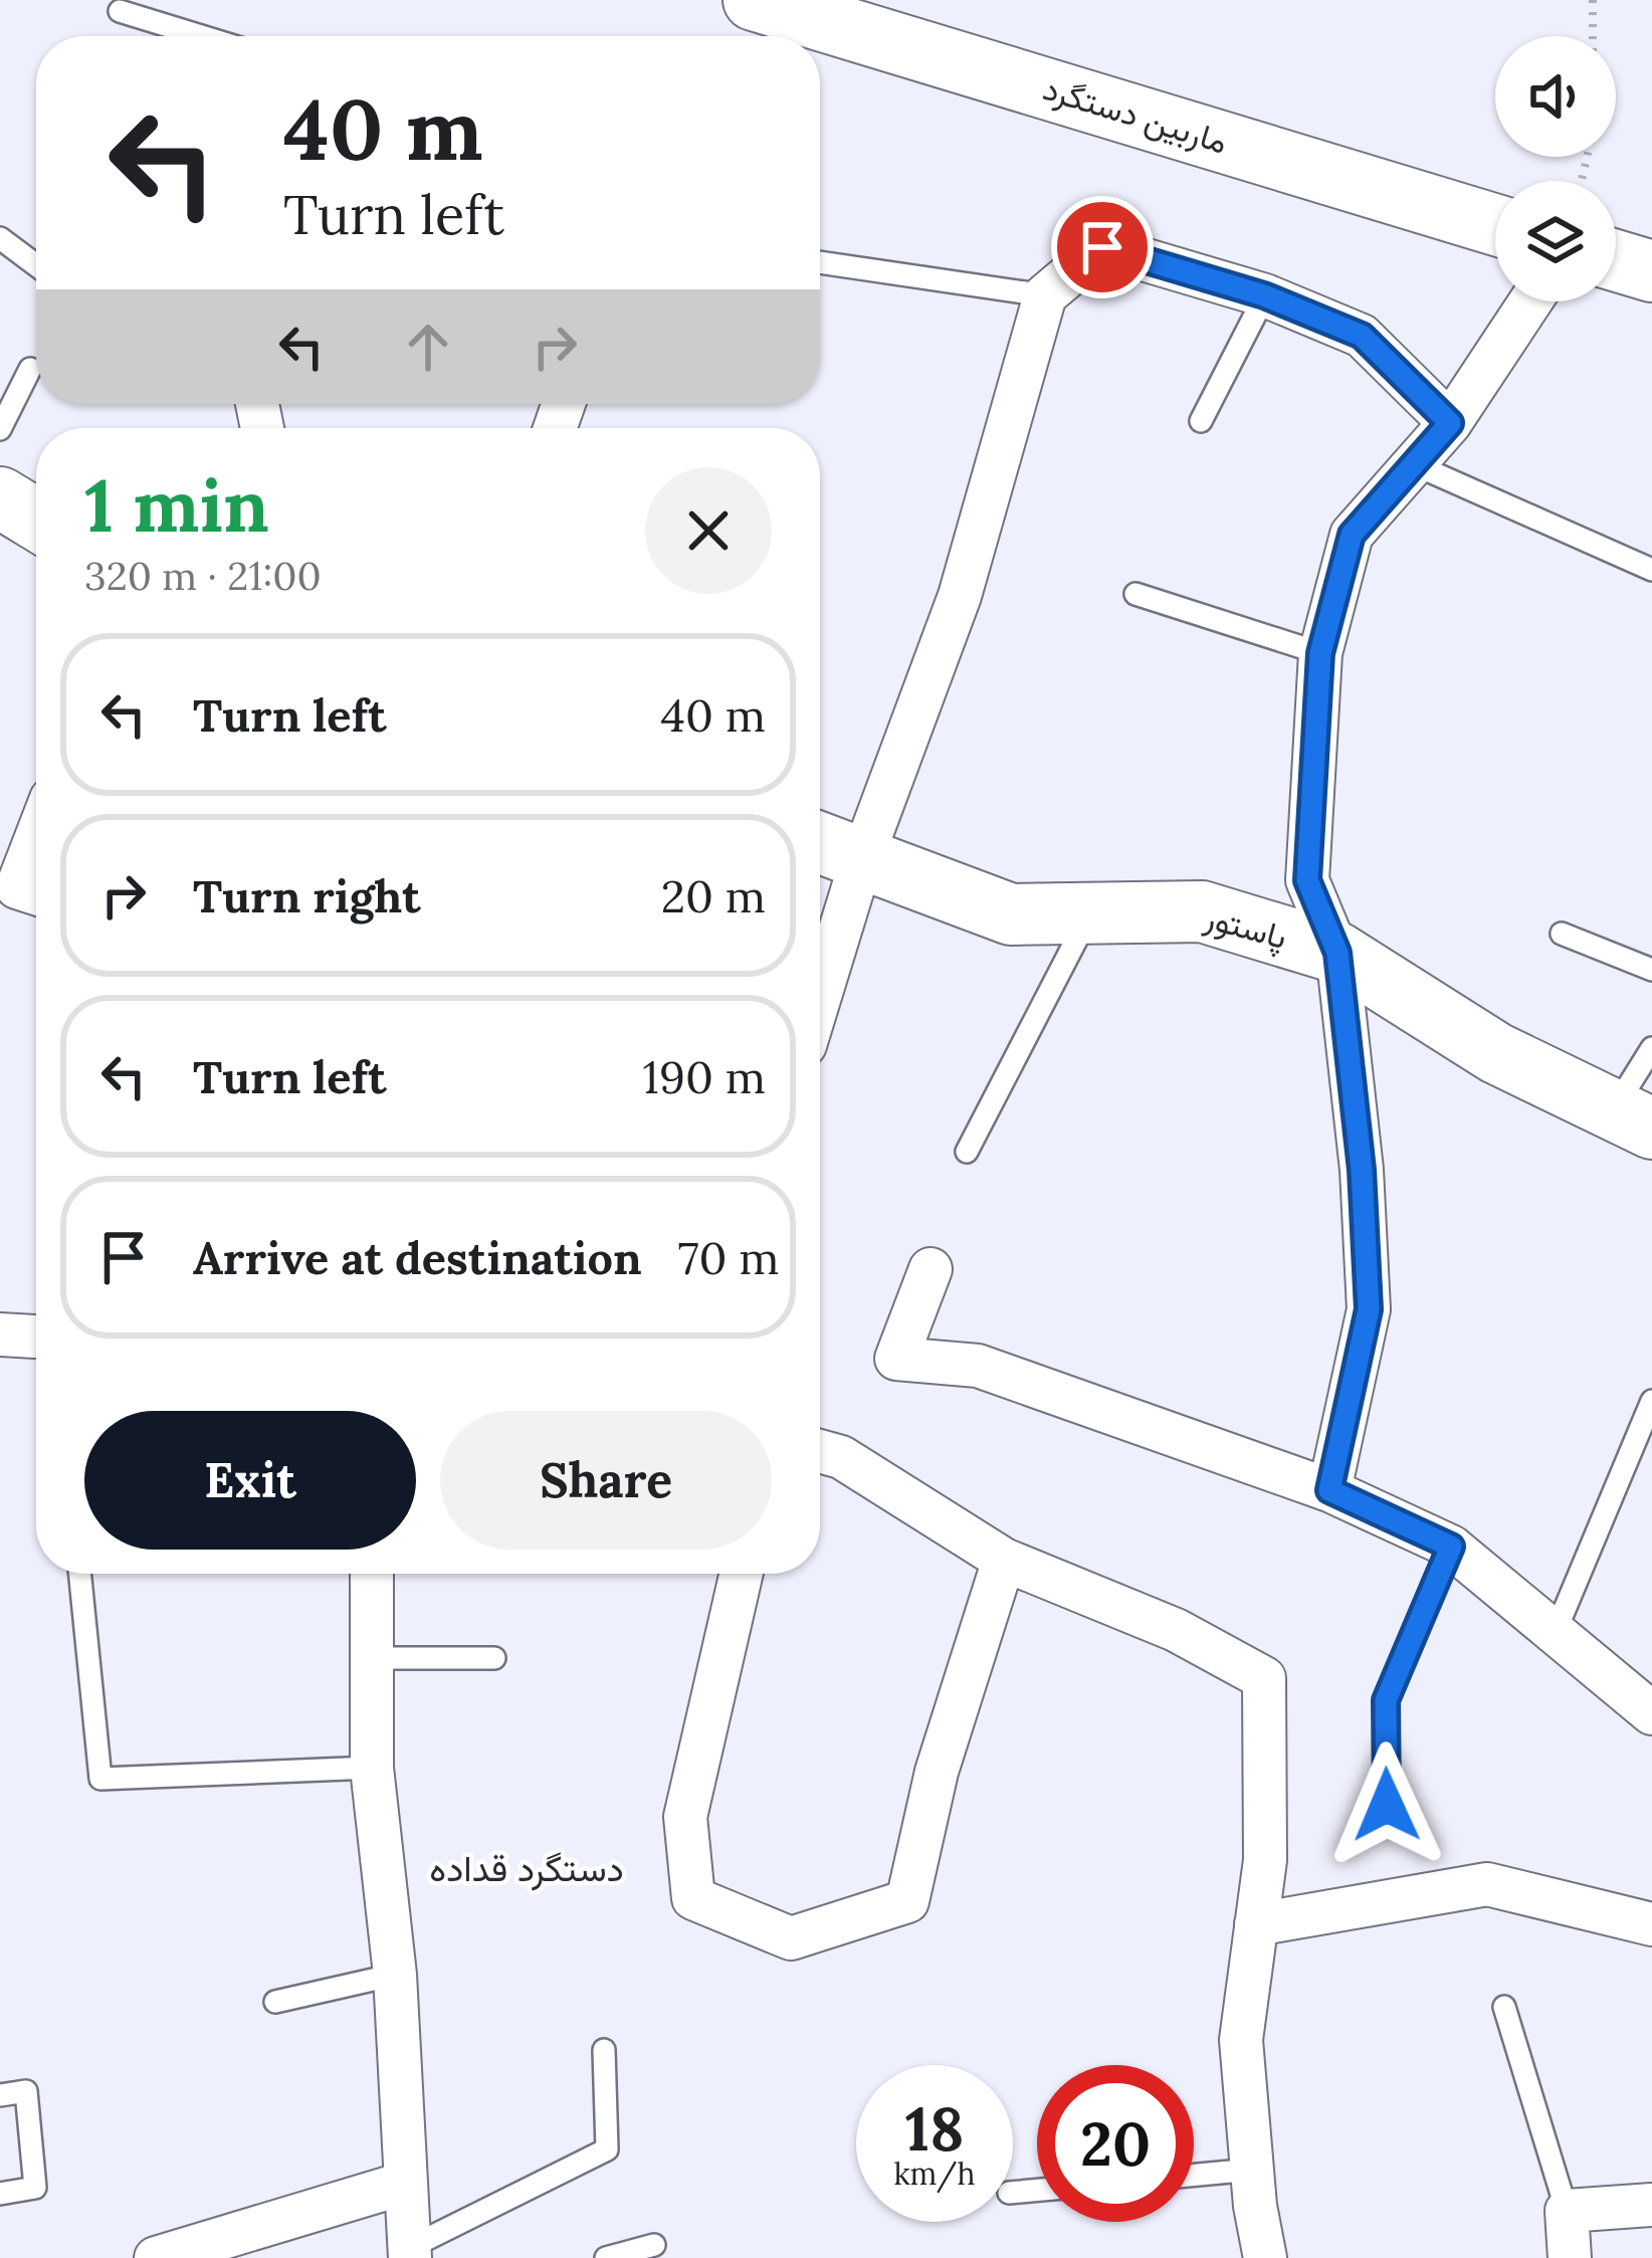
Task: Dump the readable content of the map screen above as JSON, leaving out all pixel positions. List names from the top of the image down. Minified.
{"streets":{"main road":["ماربین دستگرد","پاستور"]},"districts":["دستگرد قداده"],"page":{"turn":["40 m","Turn left"],"heading":["1 min","320 m · 21:00"],"list":[{"name":"Turn left","value":"40 m"},{"name":"Turn right","value":"20 m"},{"name":"Turn left","value":"190 m"},{"name":"Arrive at destination","value":"70 m"}],"buttons":["Exit","Share"],"speed":"18 km/h","limit":"20"}}
